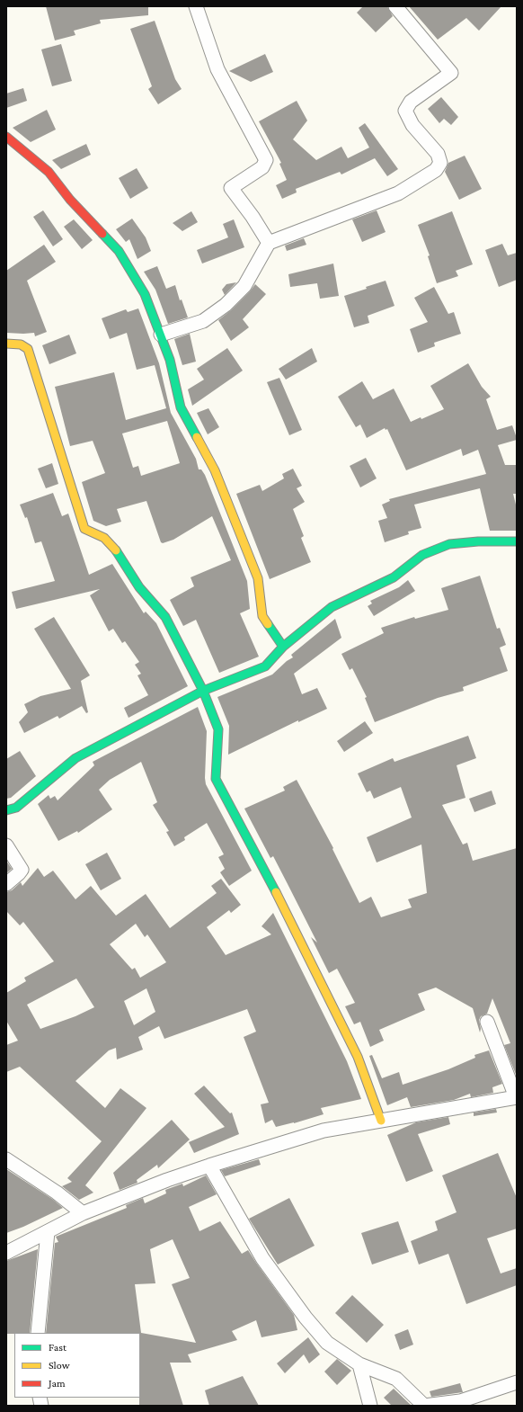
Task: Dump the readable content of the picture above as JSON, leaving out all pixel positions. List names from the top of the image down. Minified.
{"legend":["Fast","Slow","Jam"]}
